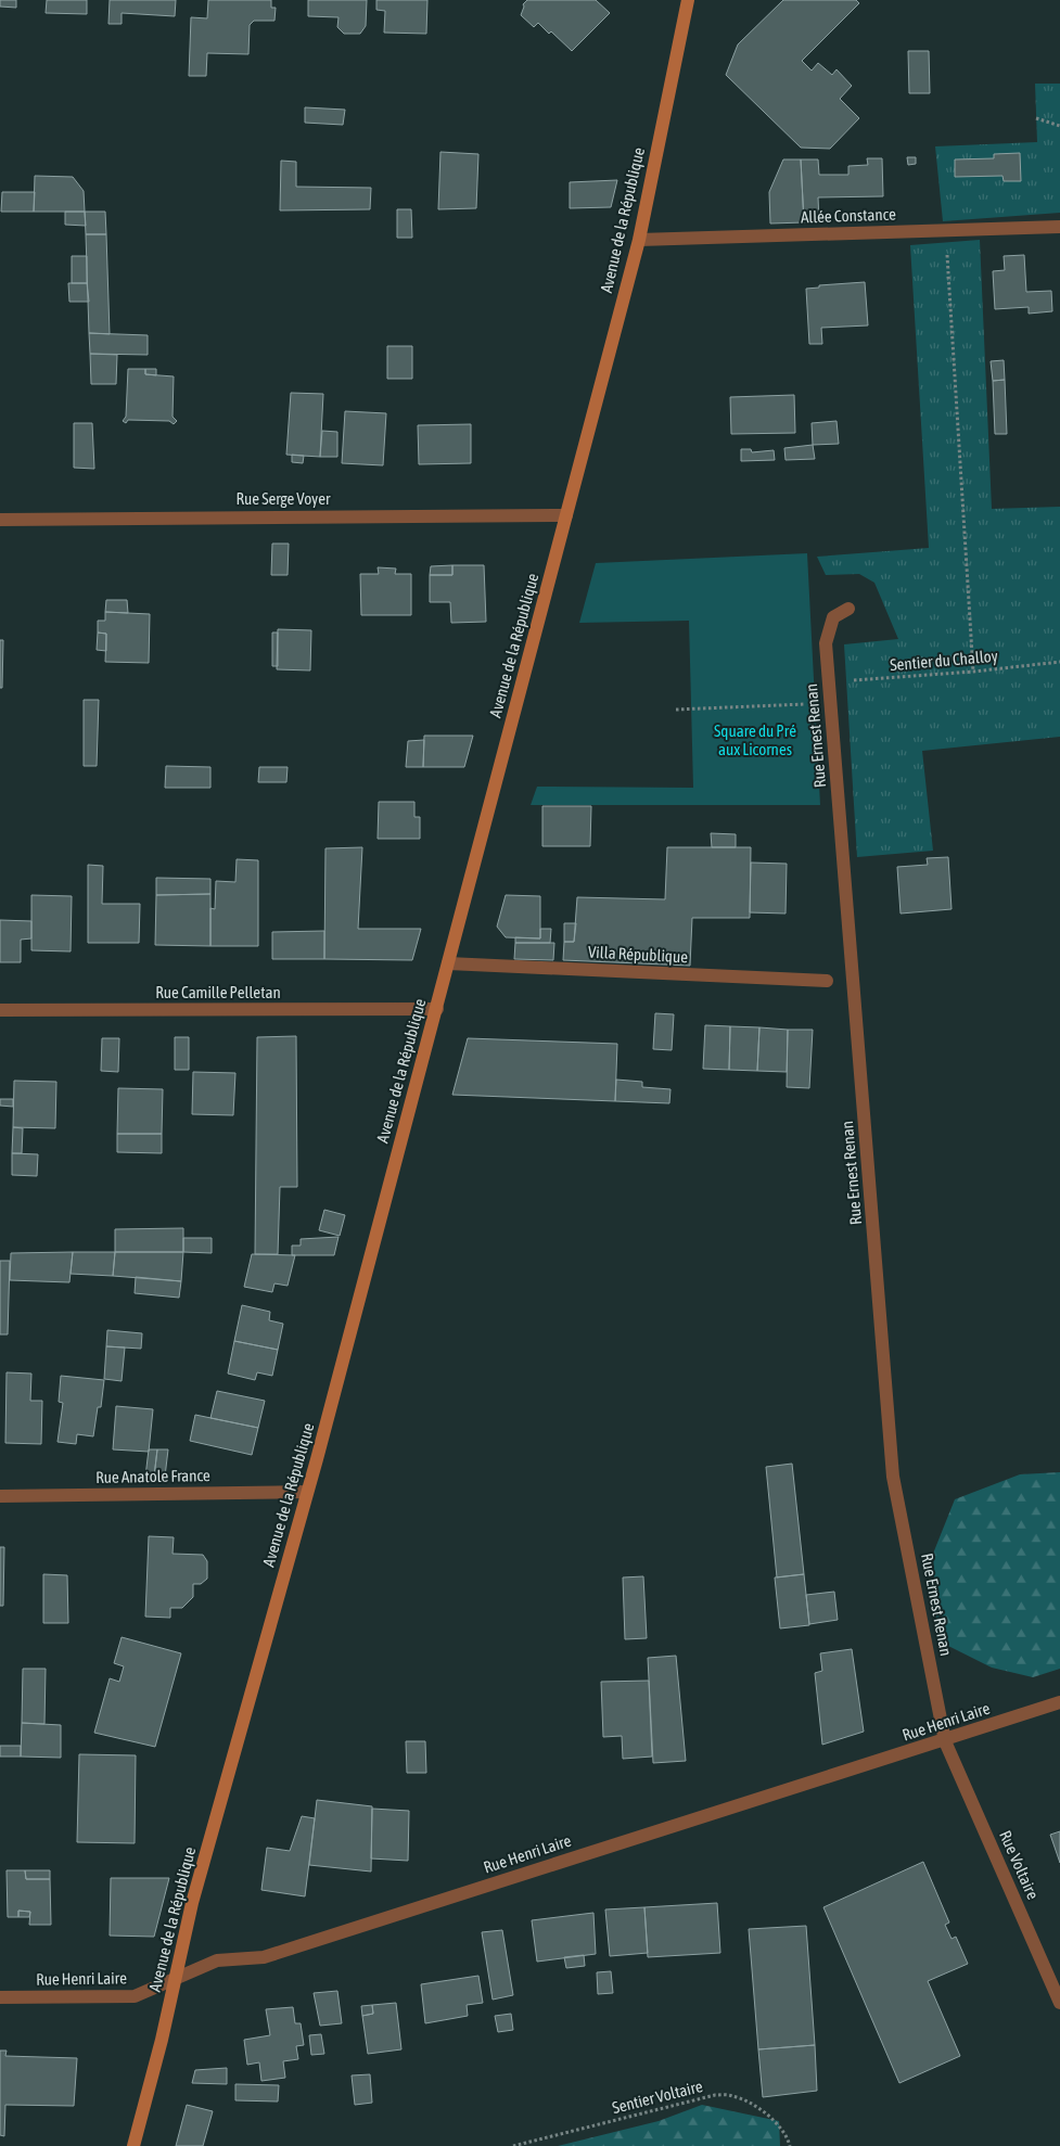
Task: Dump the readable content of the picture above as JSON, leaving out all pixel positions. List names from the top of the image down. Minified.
{"streets":{"main road":["Avenue de la République"],"street":["Allée Constance","Rue Serge Voyer","Rue Ernest Renan","Villa République","Rue Camille Pelletan","Rue Anatole France","Rue Henri Laire","Rue Voltaire"],"path":["Sentier du Challoy","Sentier Voltaire"]},"crossings":[["Allée Constance","Avenue de la République"],["Avenue de la République","Rue Serge Voyer"],["Avenue de la République","Villa République"],["Avenue de la République","Rue Camille Pelletan"],["Avenue de la République","Rue Anatole France"],["Avenue de la République","Rue Henri Laire"],["Sentier du Challoy","Rue Ernest Renan"],["Rue Ernest Renan","Rue Henri Laire"],["Rue Ernest Renan","Rue Voltaire"],["Rue Henri Laire","Rue Voltaire"]],"parks":["Square du Pré aux Licornes"]}
